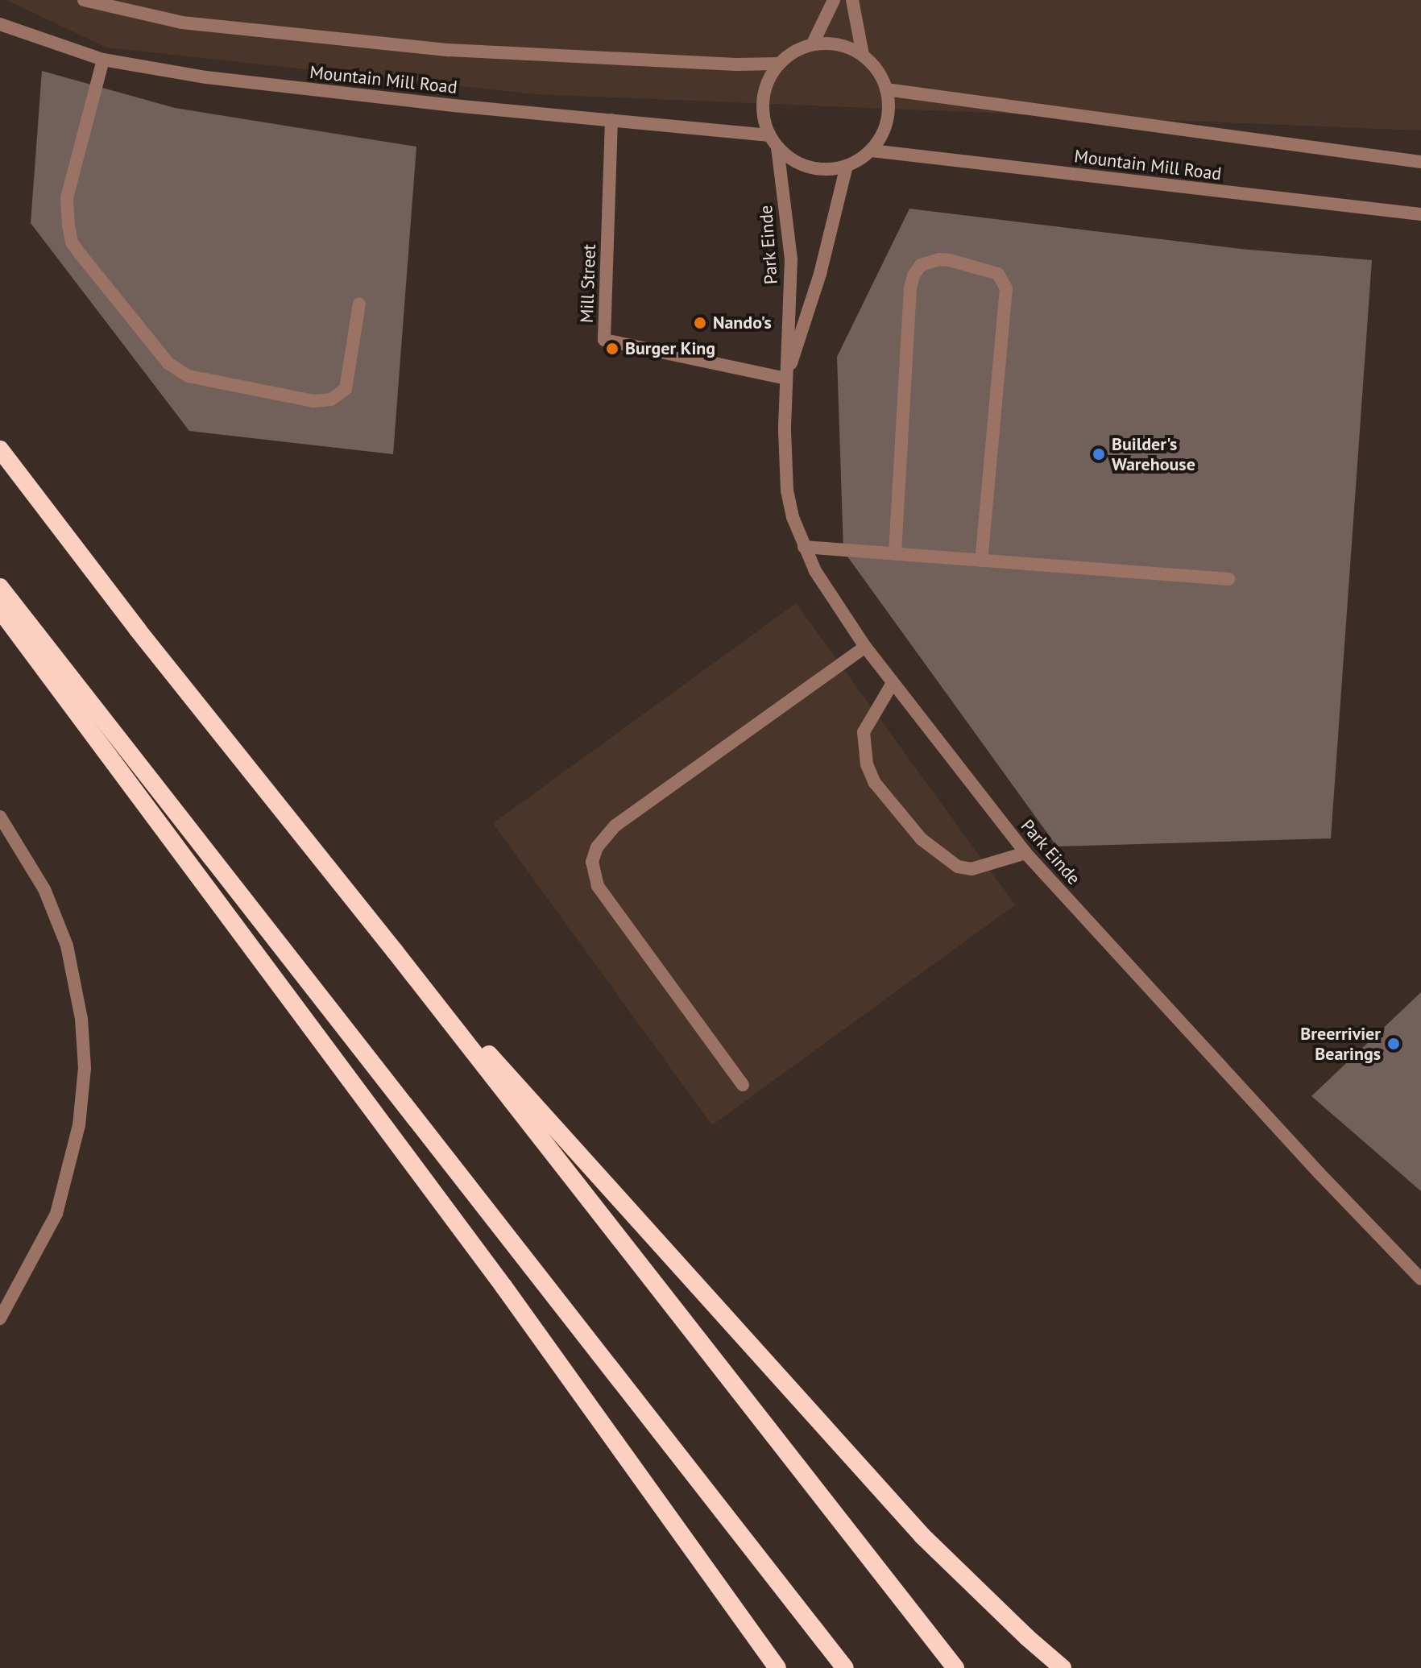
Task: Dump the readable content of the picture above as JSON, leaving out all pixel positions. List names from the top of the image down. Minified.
{"streets":{"street":["Mountain Mill Road","Park Einde","Mill Street"]},"crossings":[["Mountain Mill Road","Park Einde"],["Mountain Mill Road","Mill Street"],["Park Einde","Mill Street"]],"places":["Nando's","Burger King","Builder's Warehouse","Breerrivier Bearings"]}
